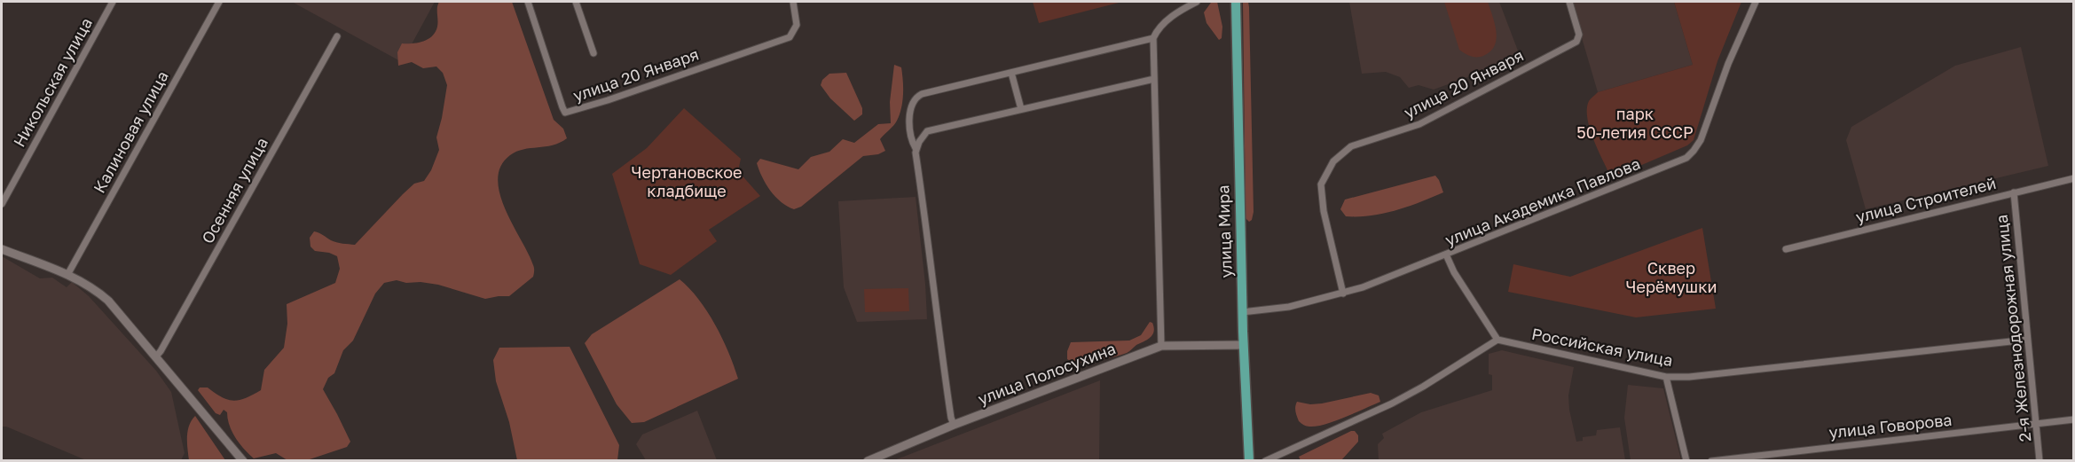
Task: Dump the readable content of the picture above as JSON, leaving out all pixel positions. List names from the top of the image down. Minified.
{"streets":{"main road":["улица Мира"],"street":["улица 20 Января","Никольская улица","Калиновая улица","Осенняя улица","улица Строителей","улица Академика Павлова","2-я Железнодорожная улица","Российская улица","улица Полосухина","улица Говорова"]},"crossings":[["улица 20 Января","улица Академика Павлова"],["улица Строителей","2-я Железнодорожная улица"],["улица Академика Павлова","улица Мира"],["улица Мира","улица Полосухина"],["2-я Железнодорожная улица","Российская улица"],["2-я Железнодорожная улица","улица Говорова"]],"parks":["парк 50-летия СССР","Чертановское кладбище","Сквер Черёмушки"]}
